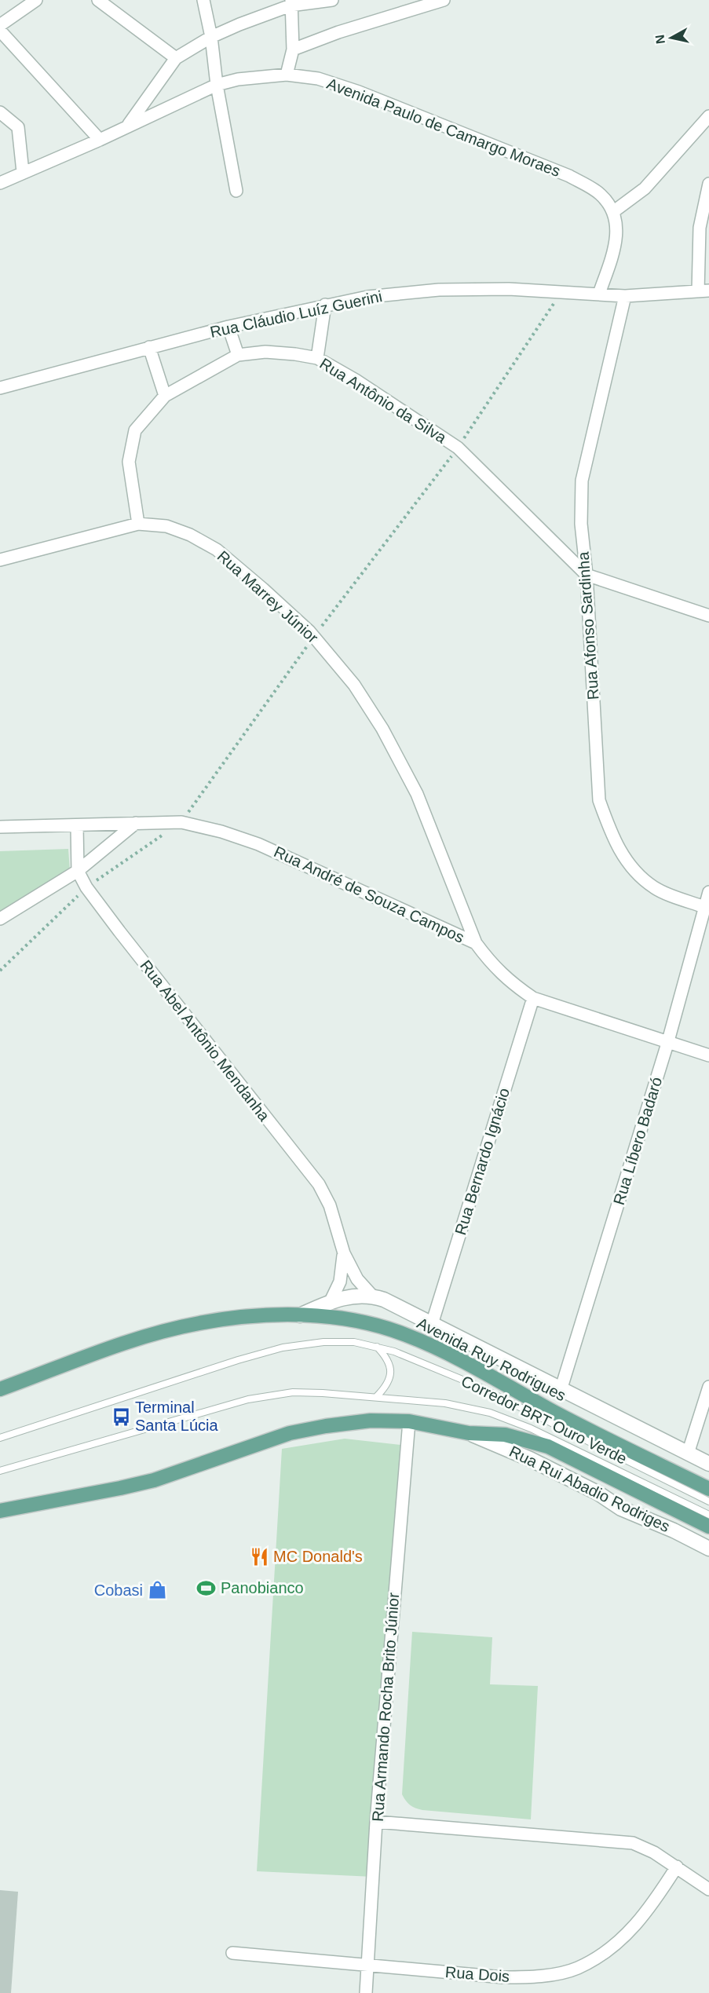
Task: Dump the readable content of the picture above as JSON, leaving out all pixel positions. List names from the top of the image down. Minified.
{"streets":{"main road":["Avenida Ruy Rodrigues"],"street":["Avenida Paulo de Camargo Moraes","Rua Cláudio Luíz Guerini","Rua Antônio da Silva","Rua Marrey Júnior","Rua Afonso Sardinha","Rua André de Souza Campos","Rua Abel Antônio Mendanha","Rua Líbero Badaró","Rua Bernardo Ignácio","Rua Rui Abadio Rodriges","Rua Armando Rocha Brito Júnior","Rua Dois"],"lane":["Corredor BRT Ouro Verde"]},"crossings":[["Rua Cláudio Luíz Guerini","Rua Afonso Sardinha"],["Rua Antônio da Silva","Rua Marrey Júnior"],["Rua Antônio da Silva","Rua Afonso Sardinha"],["Rua Marrey Júnior","Rua André de Souza Campos"],["Rua Afonso Sardinha","Rua Líbero Badaró"],["Rua André de Souza Campos","Rua Abel Antônio Mendanha"],["Rua André de Souza Campos","Rua Líbero Badaró"],["Rua André de Souza Campos","Rua Bernardo Ignácio"],["Rua Armando Rocha Brito Júnior","Rua Dois"]],"places":{"bus stop":["Terminal Santa Lúcia"],"restaurant":["MC Donald's"],"sports":["Panobianco"],"shop":["Cobasi"]},"north":"left"}
